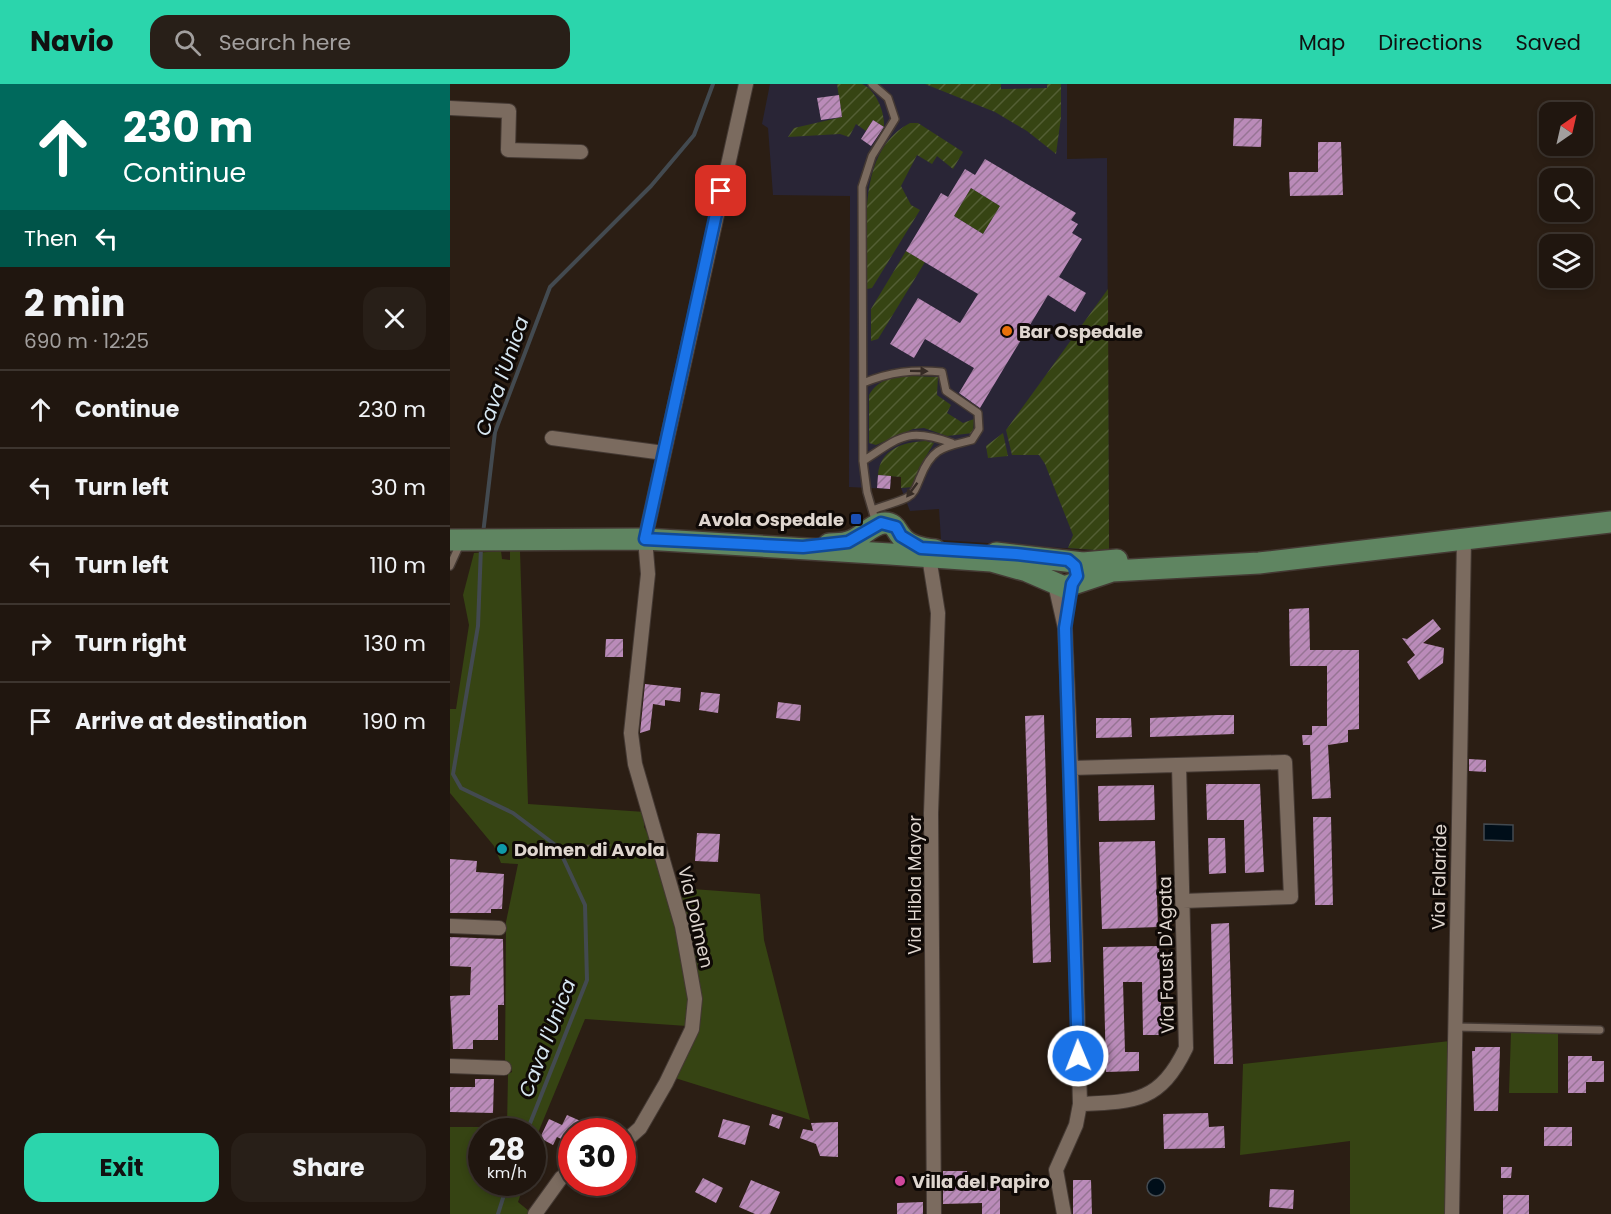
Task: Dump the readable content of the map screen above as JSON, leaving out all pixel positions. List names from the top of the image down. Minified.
{"streets":{"street":["Via Falaride","Via Hibla Mayor","Via Dolmen","Via Faust D'Agata"]},"water":["Cava l'Unica"],"places":{"other":["Bar Ospedale","Dolmen di Avola","Villa del Papiro"],"transit":["Avola Ospedale"]},"north":"top right","page":{"header":"Navio","search":"Search here","nav":["Map","Directions","Saved"],"turn":["230 m","Continue"],"then":"Then","heading":["2 min","690 m · 12:25"],"list":[{"name":"Continue","value":"230 m"},{"name":"Turn left","value":"30 m"},{"name":"Turn left","value":"110 m"},{"name":"Turn right","value":"130 m"},{"name":"Arrive at destination","value":"190 m"}],"speed":"28 km/h","limit":"30","buttons":["Exit","Share"]}}
